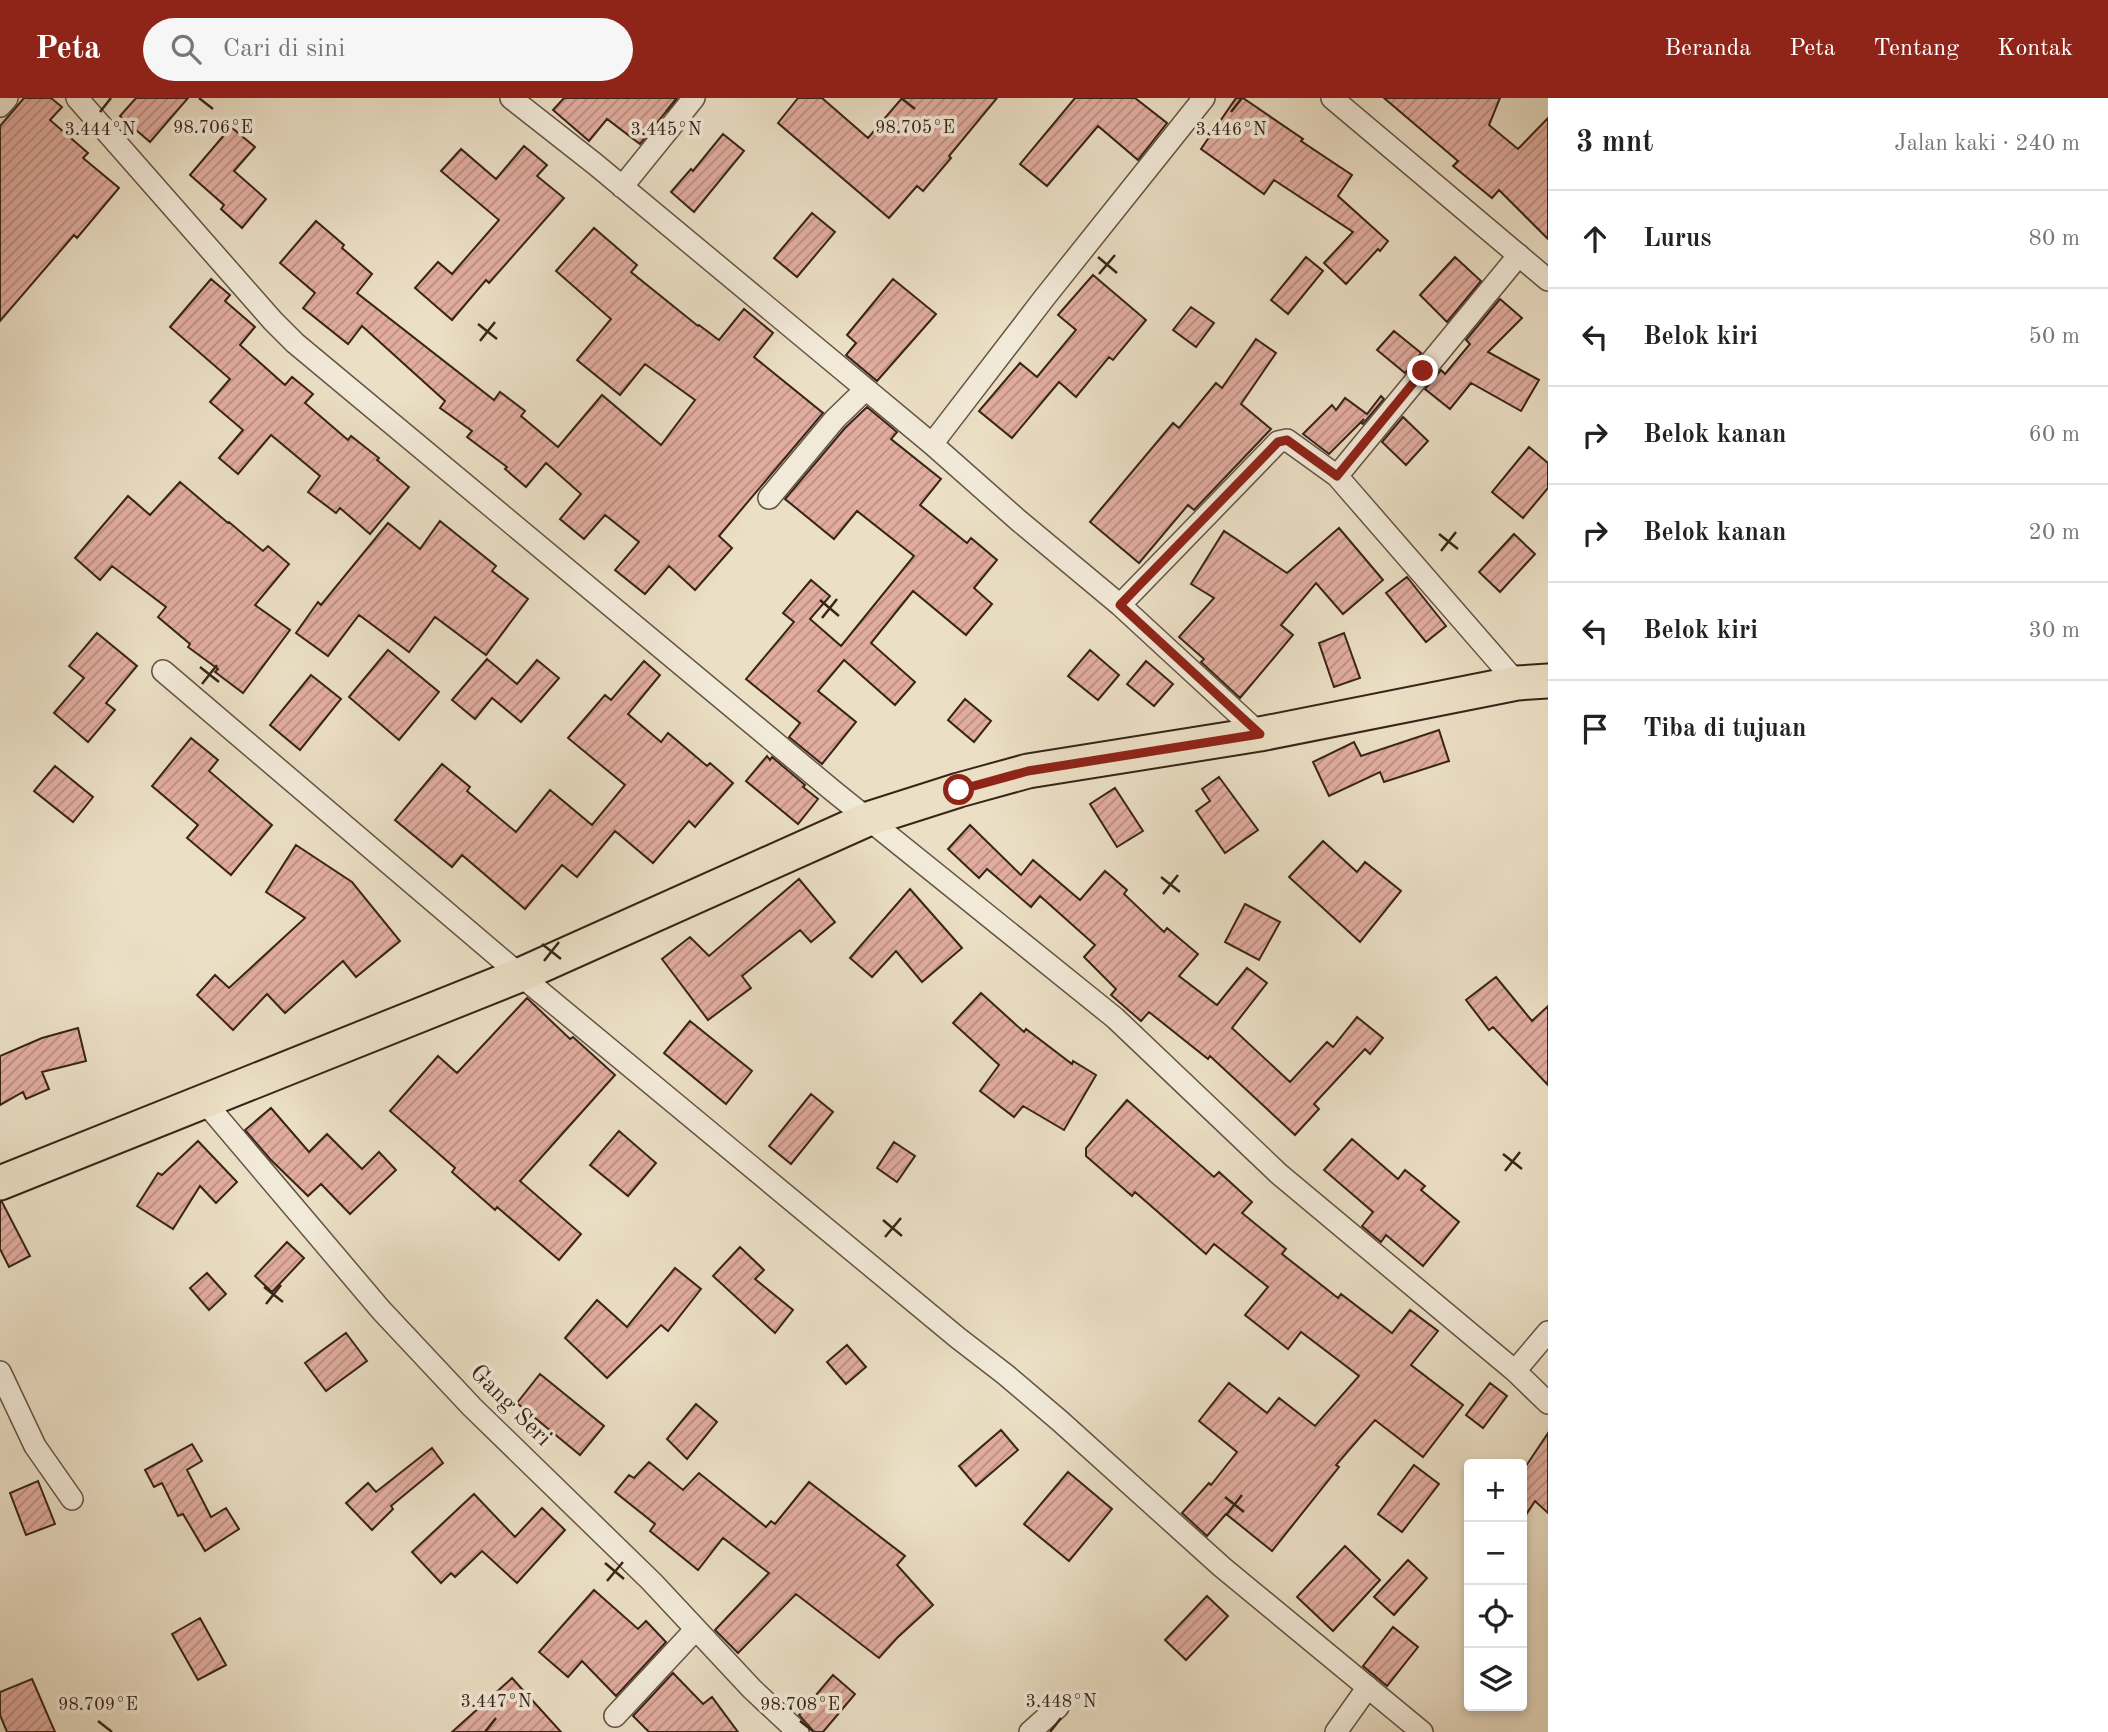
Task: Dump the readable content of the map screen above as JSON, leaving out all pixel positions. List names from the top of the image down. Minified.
{"streets":{"street":["Gang Seri"]},"page":{"header":"Peta","search":"Cari di sini","nav":["Beranda","Peta","Tentang","Kontak"],"heading":["3 mnt","Jalan kaki · 240 m"],"list":[["Lurus","80 m"],["Belok kiri","50 m"],["Belok kanan","60 m"],["Belok kanan","20 m"],["Belok kiri","30 m"],"Tiba di tujuan"],"map_buttons":["+","−"]},"coordinates":["98.706°E","98.705°E","3.444°N","3.445°N","3.446°N","3.447°N","3.448°N","98.709°E","98.708°E"]}
